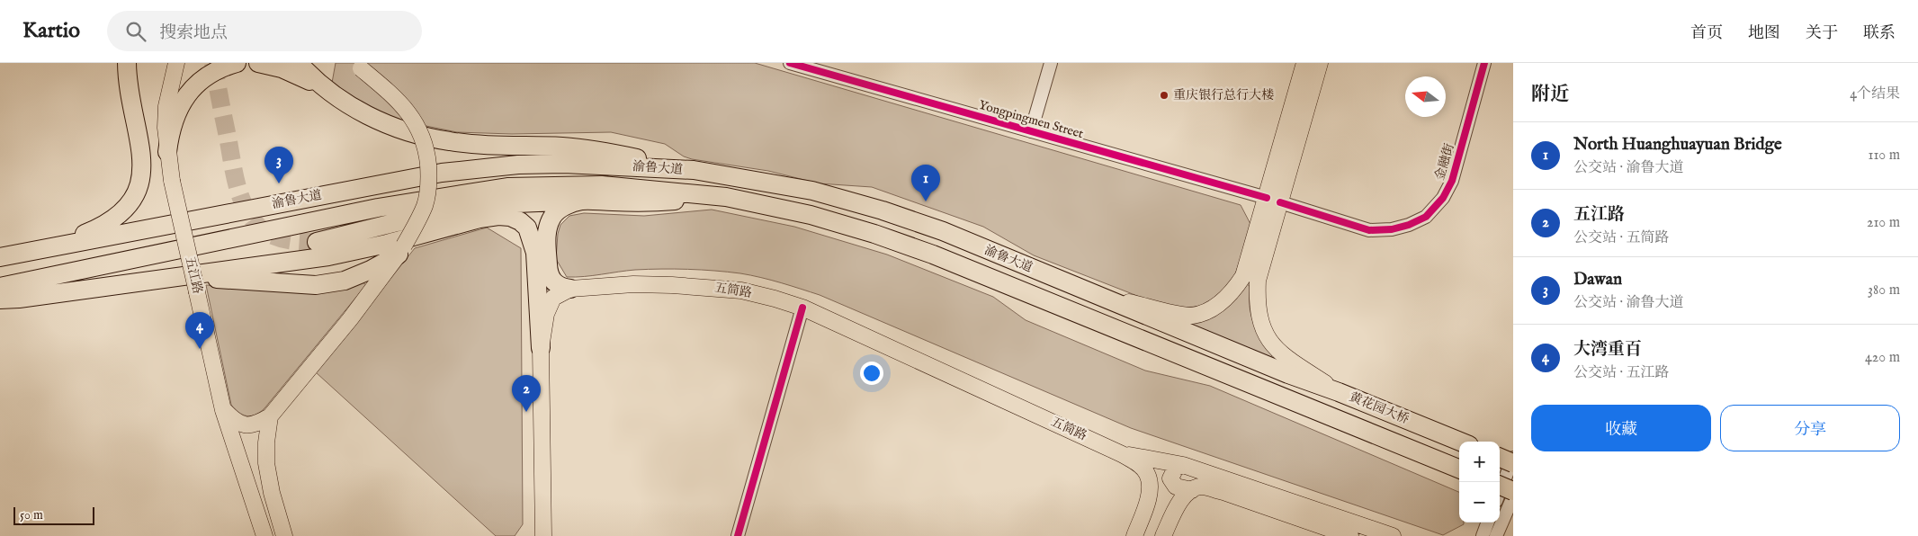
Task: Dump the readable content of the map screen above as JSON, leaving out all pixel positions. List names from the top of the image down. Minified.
{"streets":{"highway":["渝鲁大道","黄花园大桥"],"main road":["五江路","五简路"],"street":["Yongpingmen Street","金融街"]},"crossings":[["Yongpingmen Street","金融街"],["渝鲁大道","黄花园大桥"]],"places":["重庆银行总行大楼"],"scale_bar":"50 m","north":"left","page":{"header":"Kartio","search":"搜索地点","nav":["首页","地图","关于","联系"],"heading":["附近","4个结果"],"list":[{"mark":"1","name":"North Huanghuayuan Bridge","note":"公交站 · 渝鲁大道","value":"110 m"},{"mark":"2","name":"五江路","note":"公交站 · 五简路","value":"210 m"},{"mark":"3","name":"Dawan","note":"公交站 · 渝鲁大道","value":"380 m"},{"mark":"4","name":"大湾重百","note":"公交站 · 五江路","value":"420 m"}],"pins":["3","1","4","2"],"buttons":["收藏","分享"],"map_buttons":["+","−"],"scale":"50 m"}}
